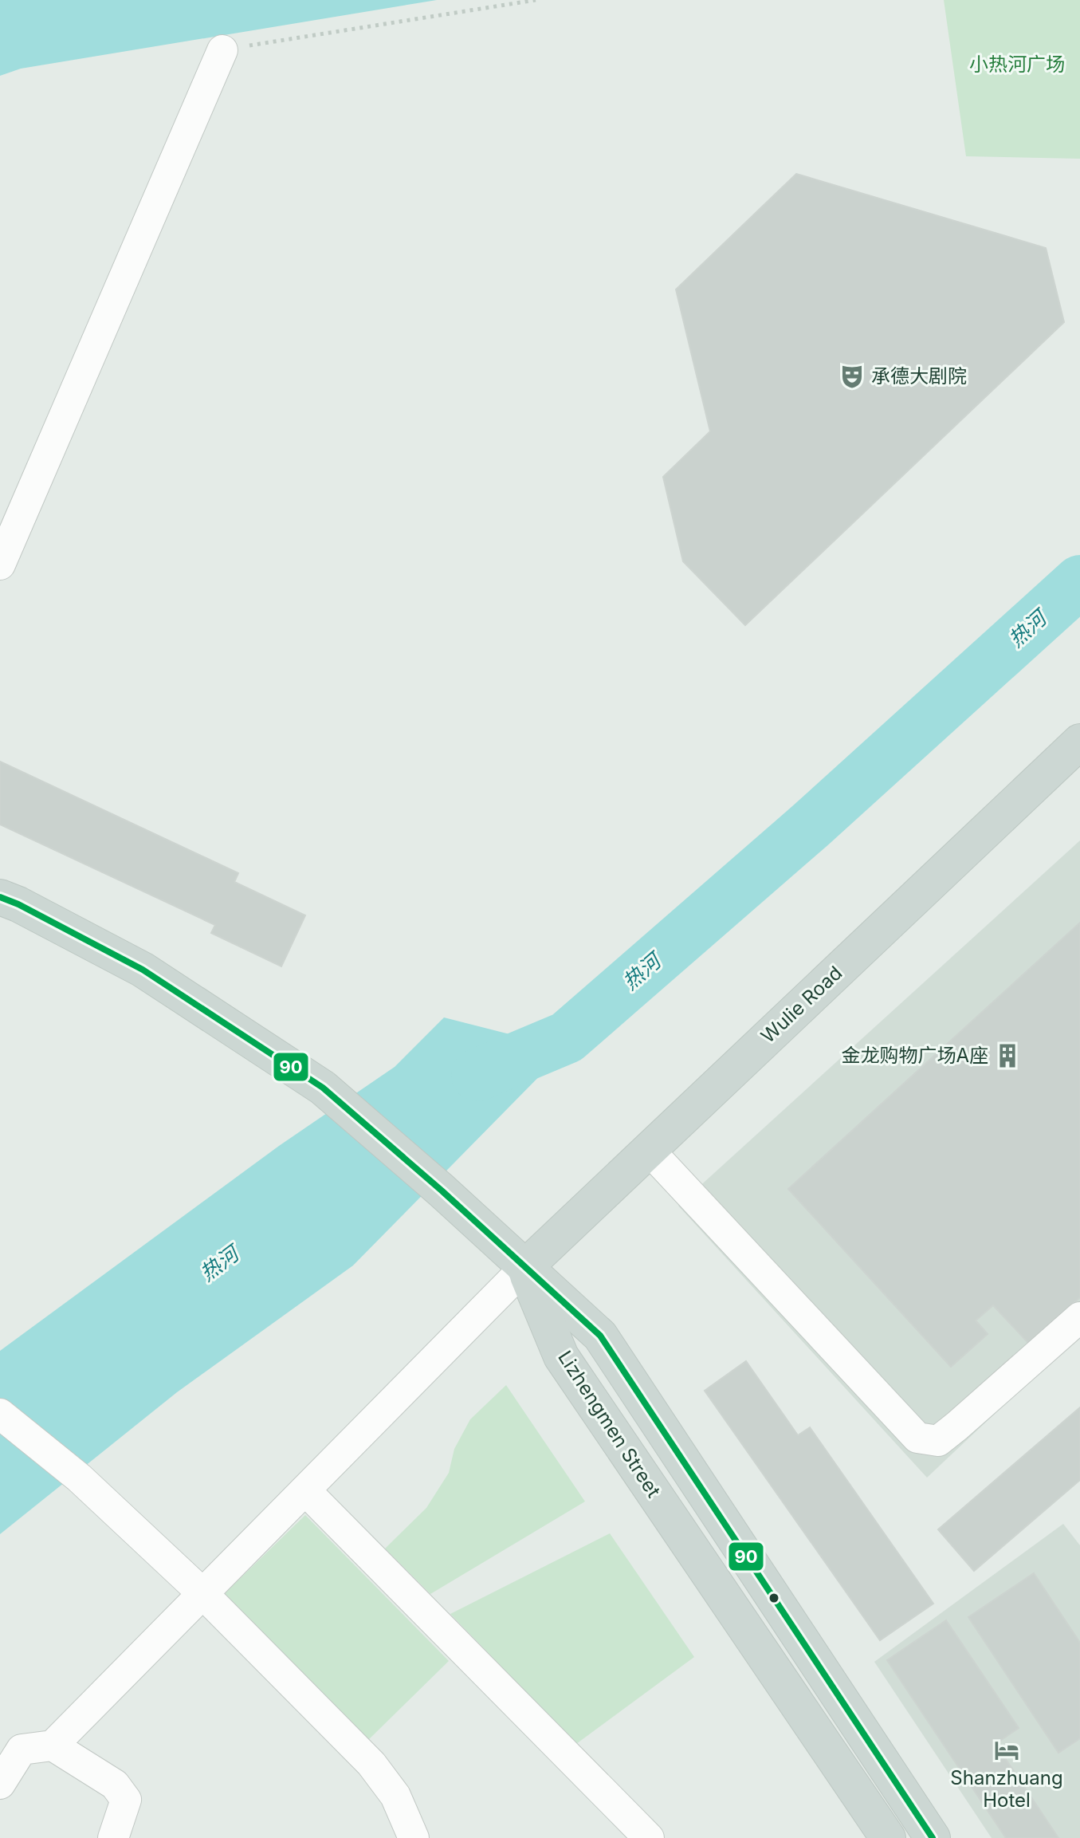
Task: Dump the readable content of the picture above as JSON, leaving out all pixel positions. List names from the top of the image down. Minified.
{"streets":{"main road":["Wulie Road","Lizhengmen Street"]},"crossings":[["Wulie Road","Lizhengmen Street"]],"water":["热河"],"parks":["小热河广场"],"places":{"theatre":["承德大剧院"],"building":["金龙购物广场A座"],"hotel":["Shanzhuang Hotel"]},"lines":["transit line 90"]}
